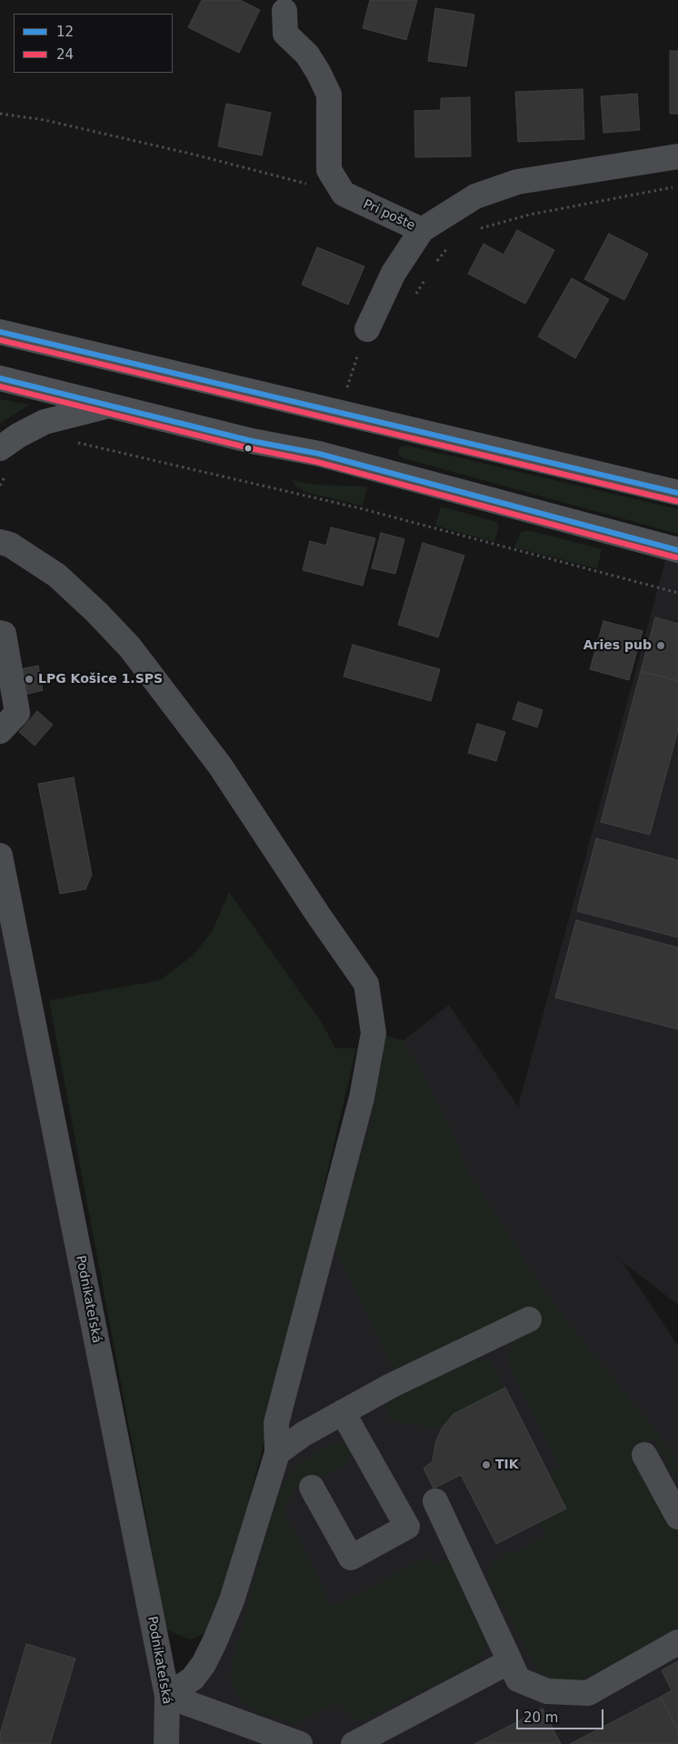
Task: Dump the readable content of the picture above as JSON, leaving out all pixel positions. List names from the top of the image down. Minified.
{"streets":{"street":["Pri pošte","Podnikateľská"]},"places":["Aries pub","LPG Košice 1.SPS","TIK"],"lines":["transit line 12","transit line 24"],"legend":["12","24"],"scale_bar":"20 m"}
